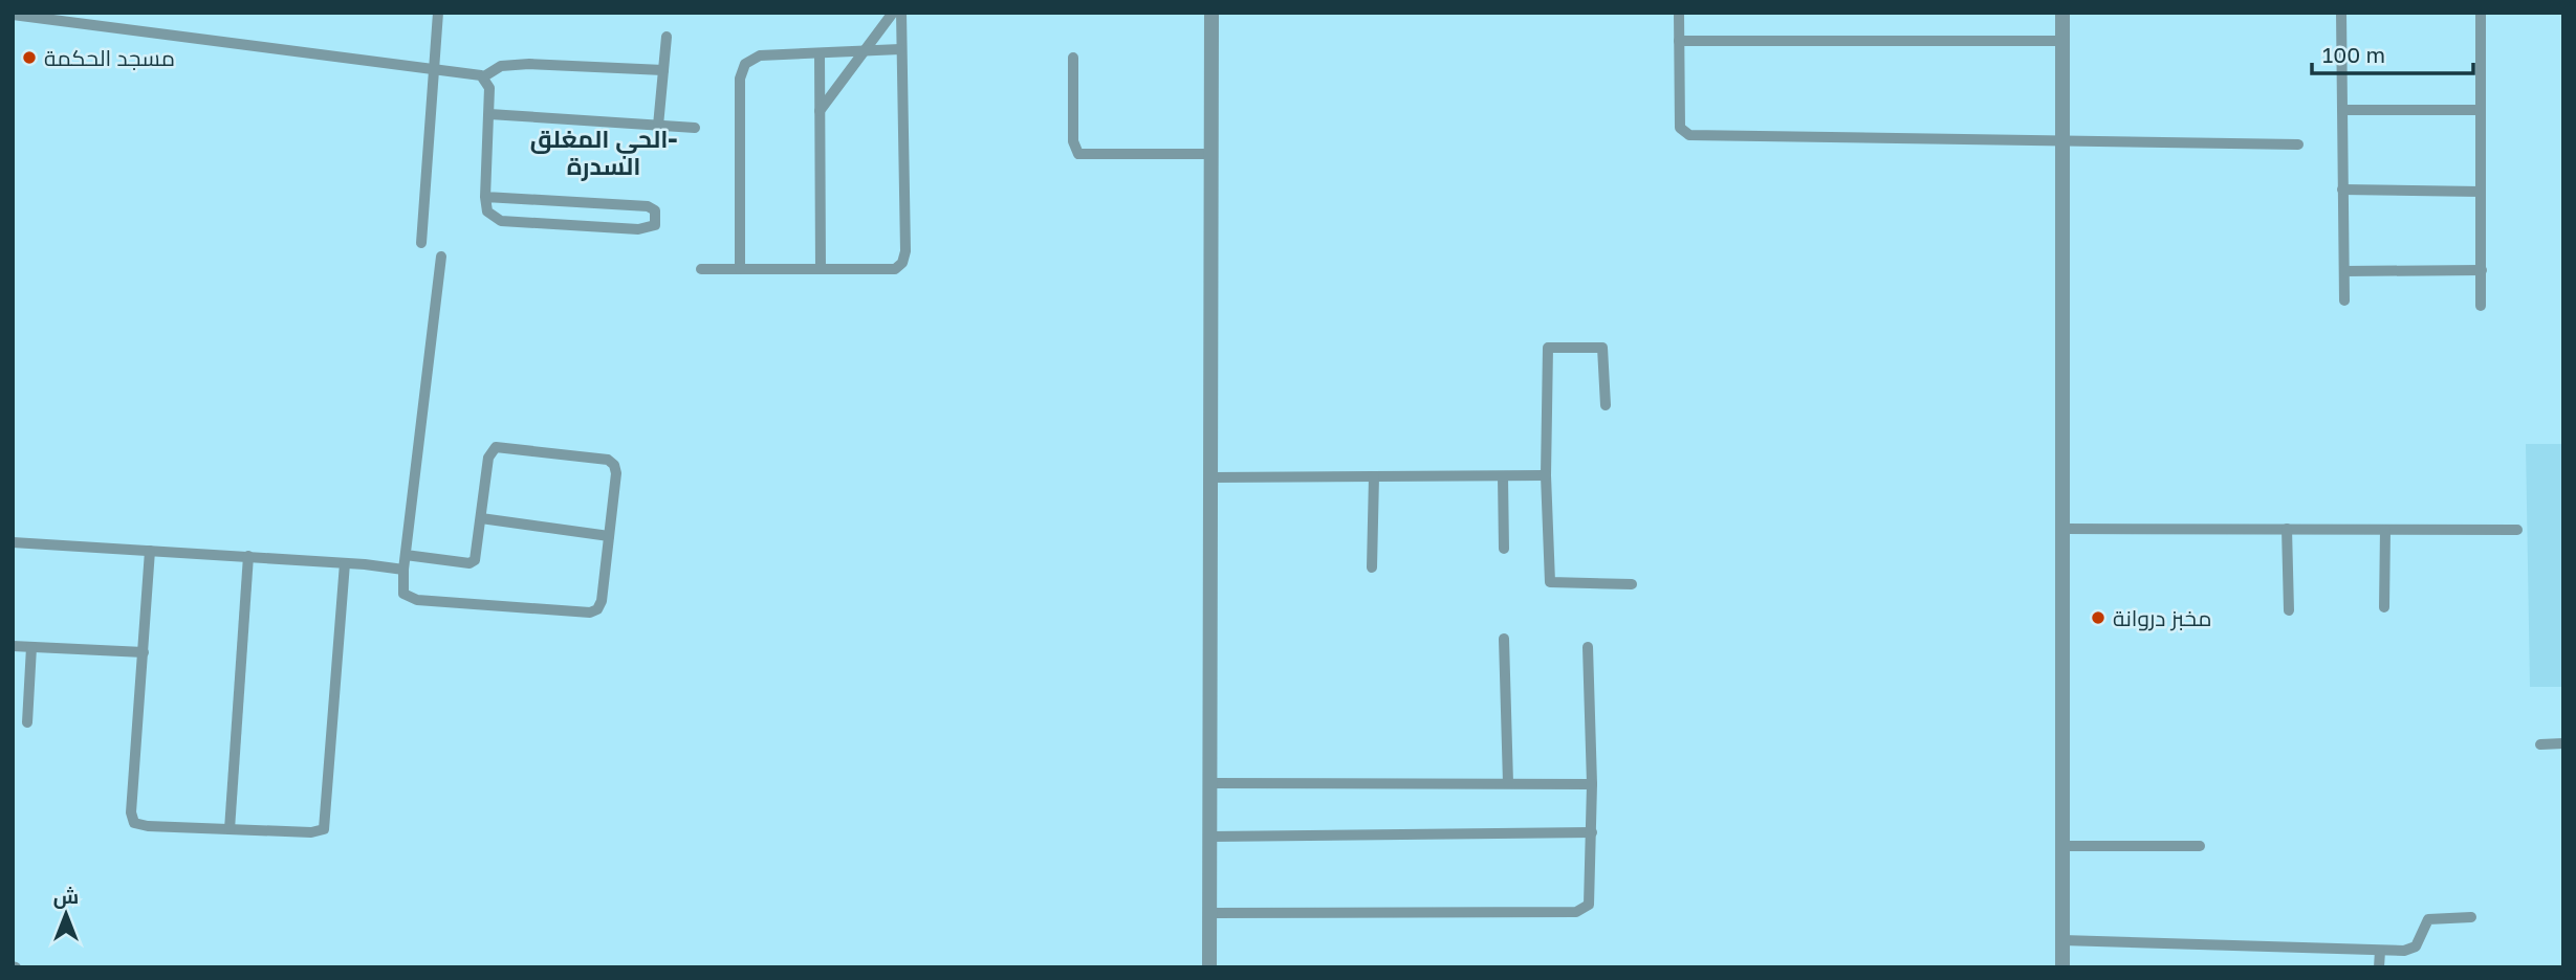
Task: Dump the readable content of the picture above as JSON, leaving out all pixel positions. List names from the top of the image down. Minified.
{"districts":["الحي المغلق- السدرة"],"places":["مسجد الحكمة","مخبز دروانة"],"scale_bar":"100 m","north":"top"}
